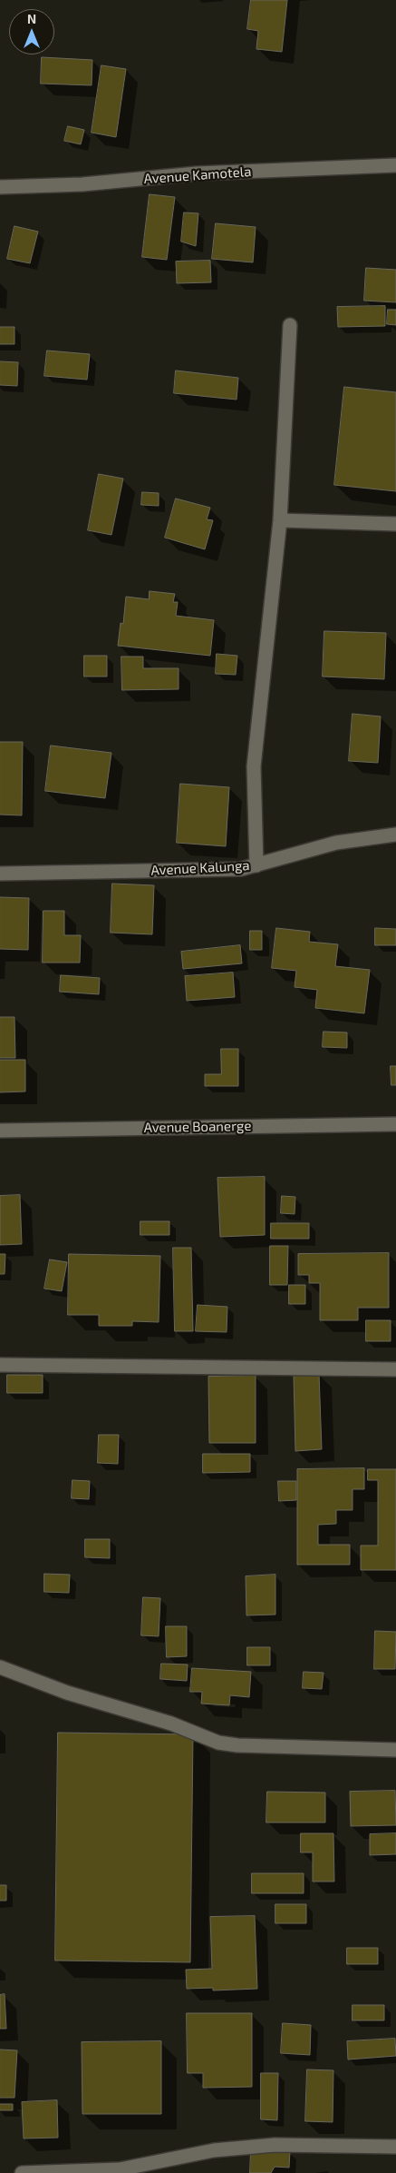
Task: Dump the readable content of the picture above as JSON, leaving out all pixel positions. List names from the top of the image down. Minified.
{"streets":{"street":["Avenue Kamotela","Avenue Kalunga","Avenue Boanerge"]},"north":"top"}
